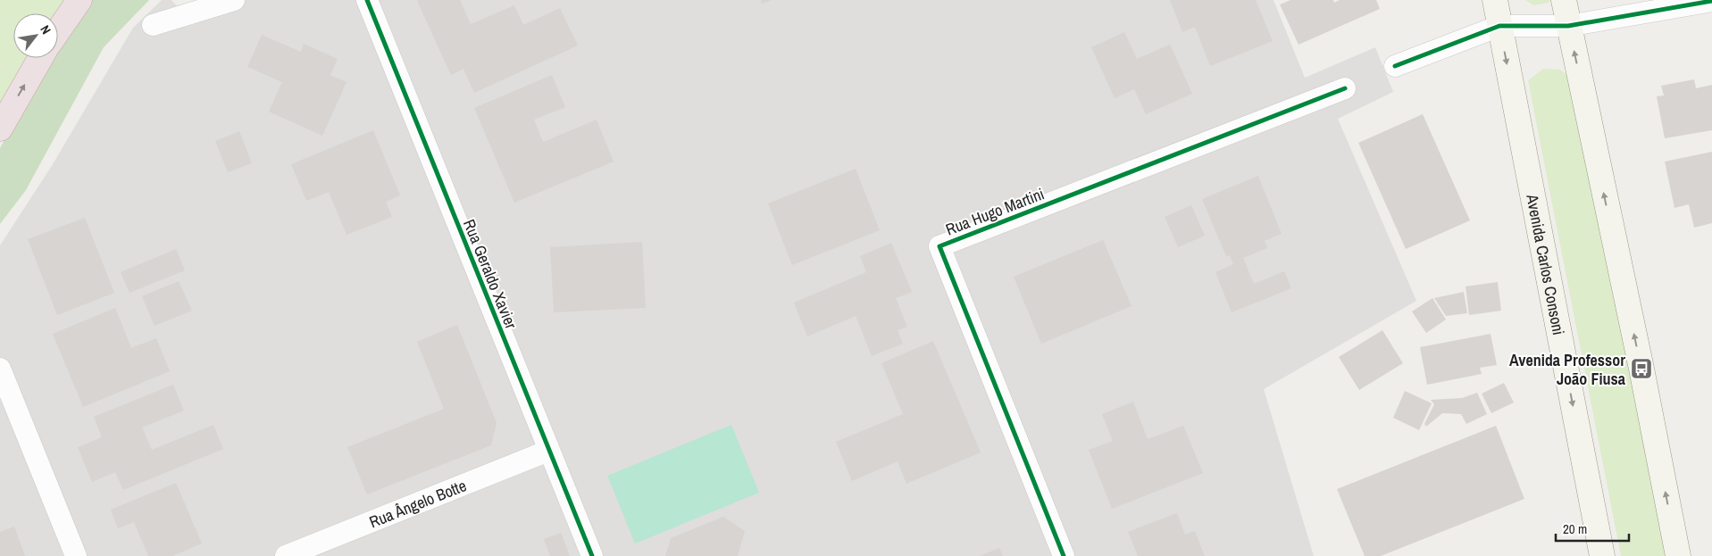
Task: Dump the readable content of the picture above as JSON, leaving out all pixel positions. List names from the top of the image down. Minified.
{"streets":{"main road":["Avenida Carlos Consoni"],"street":["Rua Hugo Martini","Rua Geraldo Xavier","Rua Ângelo Botte"]},"crossings":[["Rua Geraldo Xavier","Rua Ângelo Botte"]],"places":{"bus stop":["Avenida Professor João Fiusa"]},"scale_bar":"20 m","north":"top right"}
